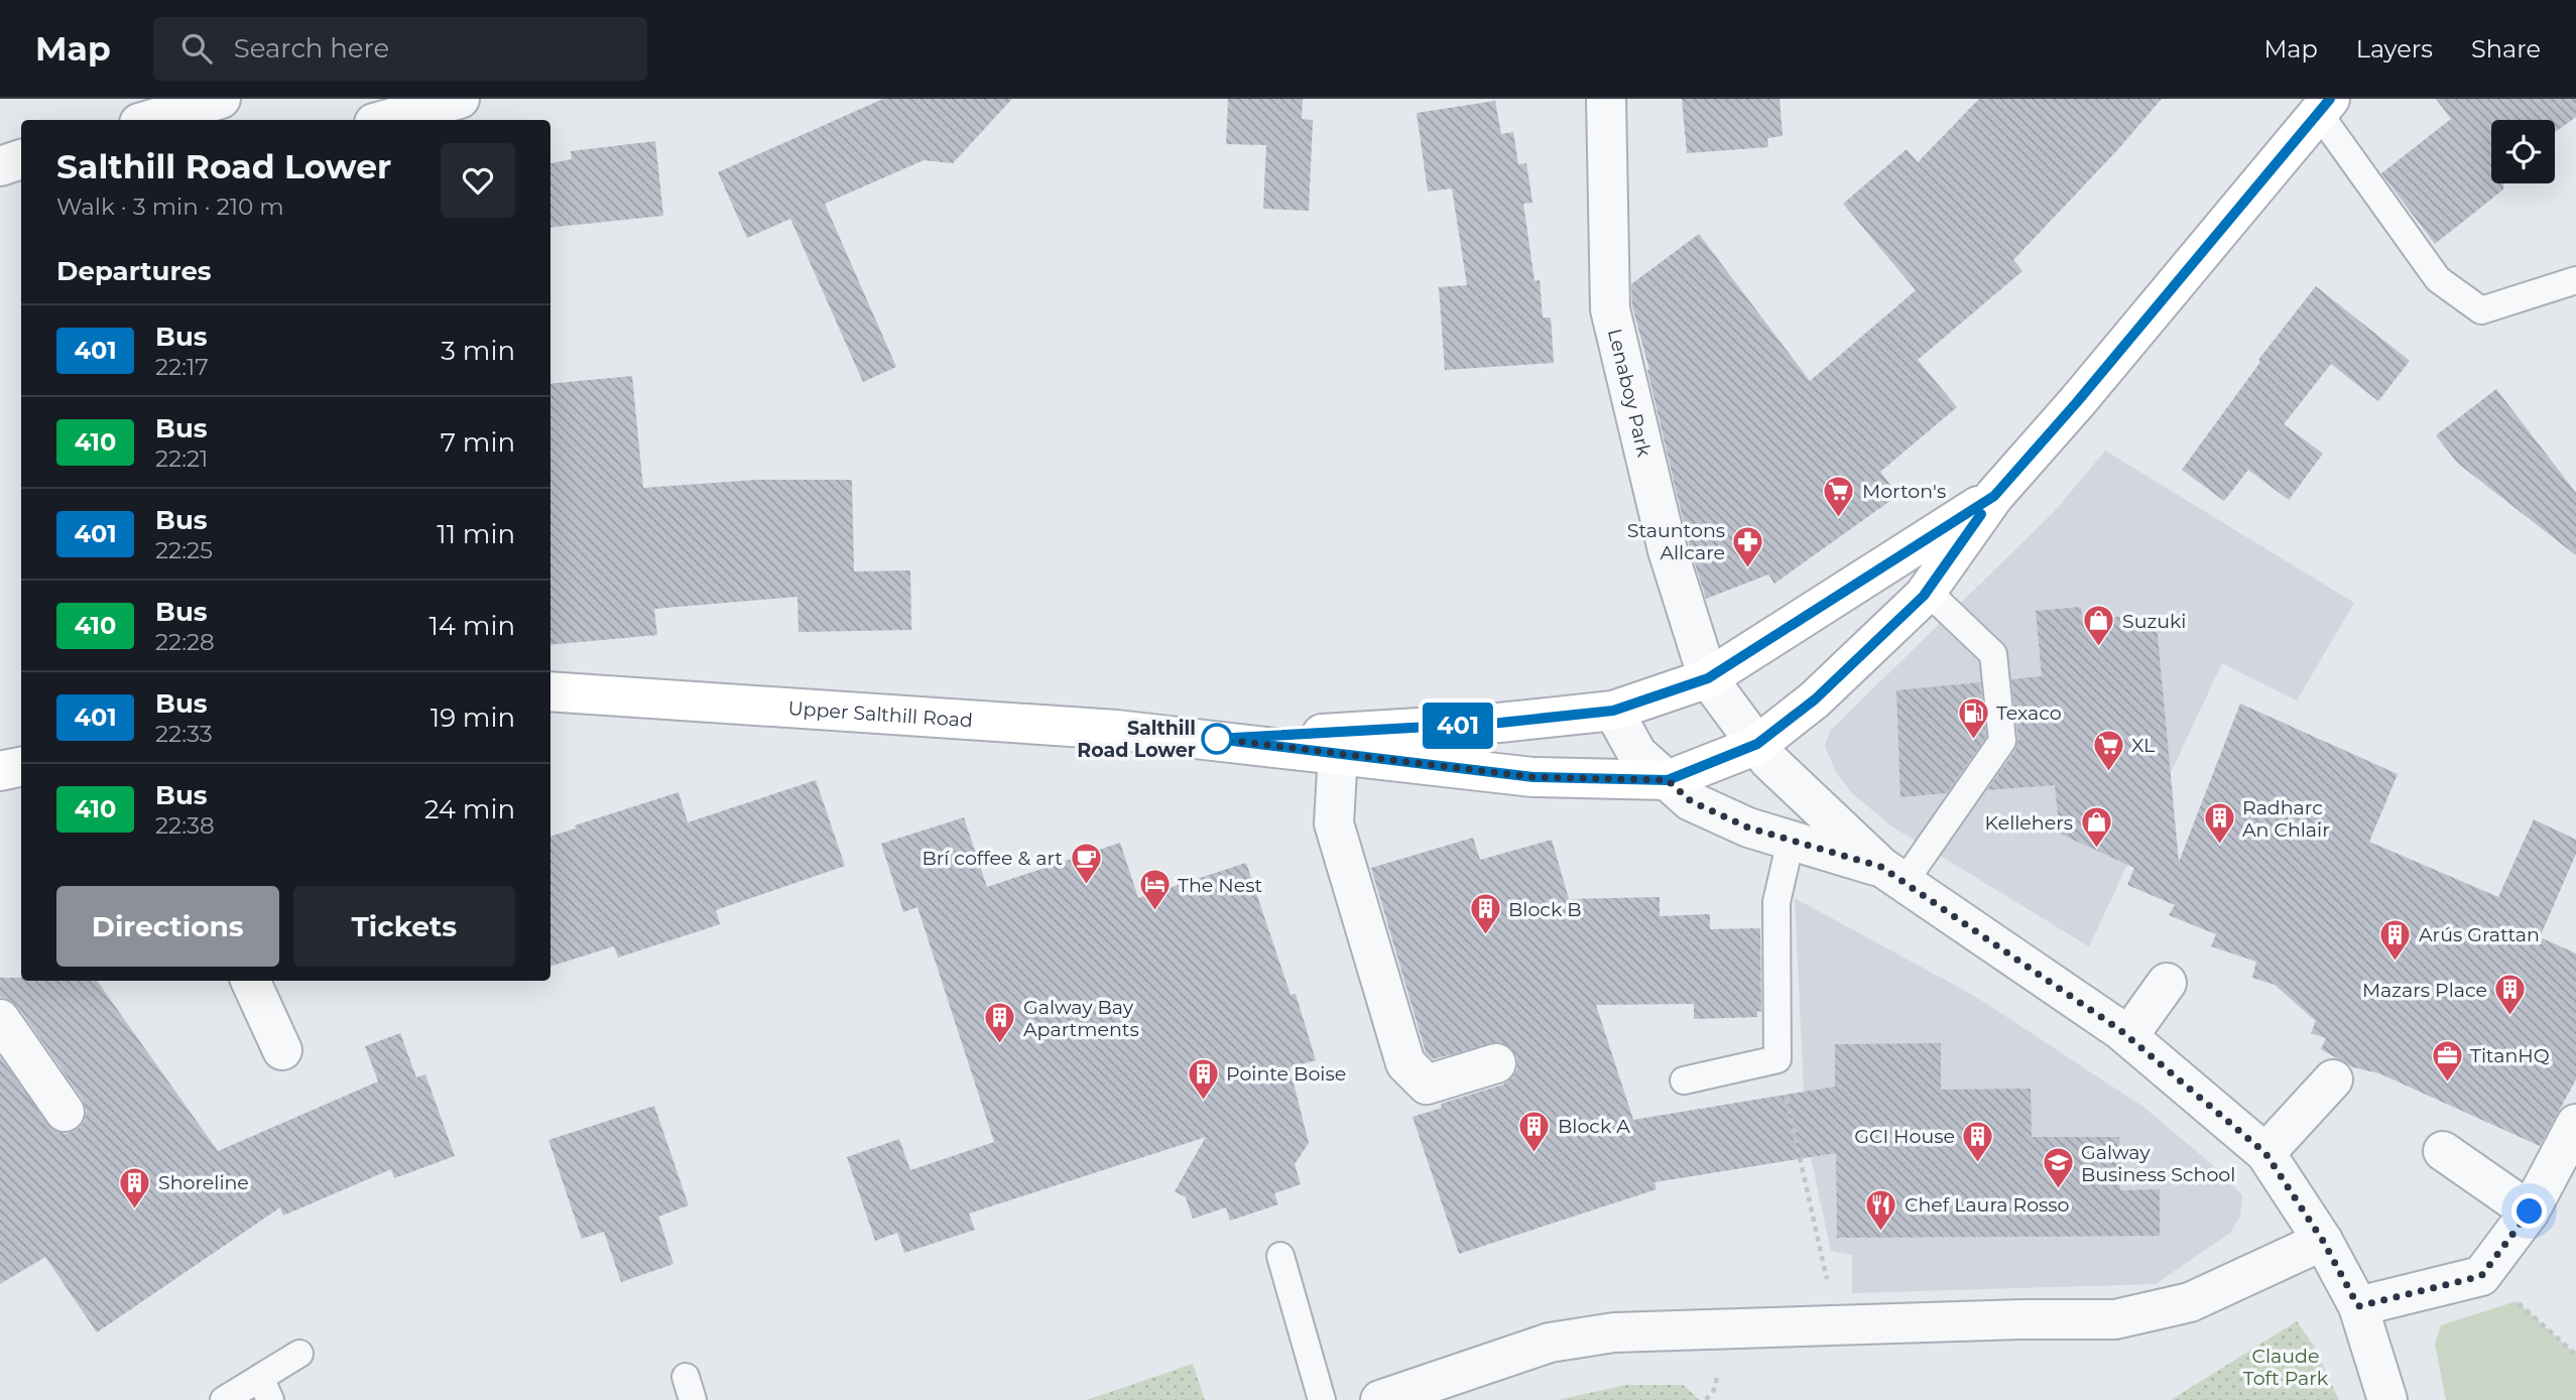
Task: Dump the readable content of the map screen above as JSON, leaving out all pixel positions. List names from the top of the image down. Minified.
{"streets":{"main road":["Upper Salthill Road"],"street":["Lenaboy Park"]},"crossings":[["Lenaboy Park","Upper Salthill Road"]],"parks":["Claude Toft Park"],"places":{"supermarket":["Morton's","XL"],"pharmacy":["Stauntons Allcare"],"shop":["Suzuki","Kellehers"],"other":["Salthill Road Lower"],"fuel station":["Texaco"],"building":["Radharc An Chlair","Block B","Arús Grattan","Mazars Place","Galway Bay Apartments","Pointe Boise","Block A","GCI House","Shoreline"],"cafe":["Brí coffee & art"],"hotel":["The Nest"],"office":["TitanHQ"],"school or university":["Galway Business School"],"restaurant":["Chef Laura Rosso"]},"lines":["bus line 401"],"page":{"header":"Map","search":"Search here","nav":["Map","Layers","Share"],"on_map":"401","heading":[["Salthill Road Lower","Walk · 3 min · 210 m"],"Departures"],"list":[{"mark":"401","name":"Bus","note":"22:17","value":"3 min"},{"mark":"410","name":"Bus","note":"22:21","value":"7 min"},{"mark":"401","name":"Bus","note":"22:25","value":"11 min"},{"mark":"410","name":"Bus","note":"22:28","value":"14 min"},{"mark":"401","name":"Bus","note":"22:33","value":"19 min"},{"mark":"410","name":"Bus","note":"22:38","value":"24 min"}],"buttons":["Directions","Tickets"]}}
